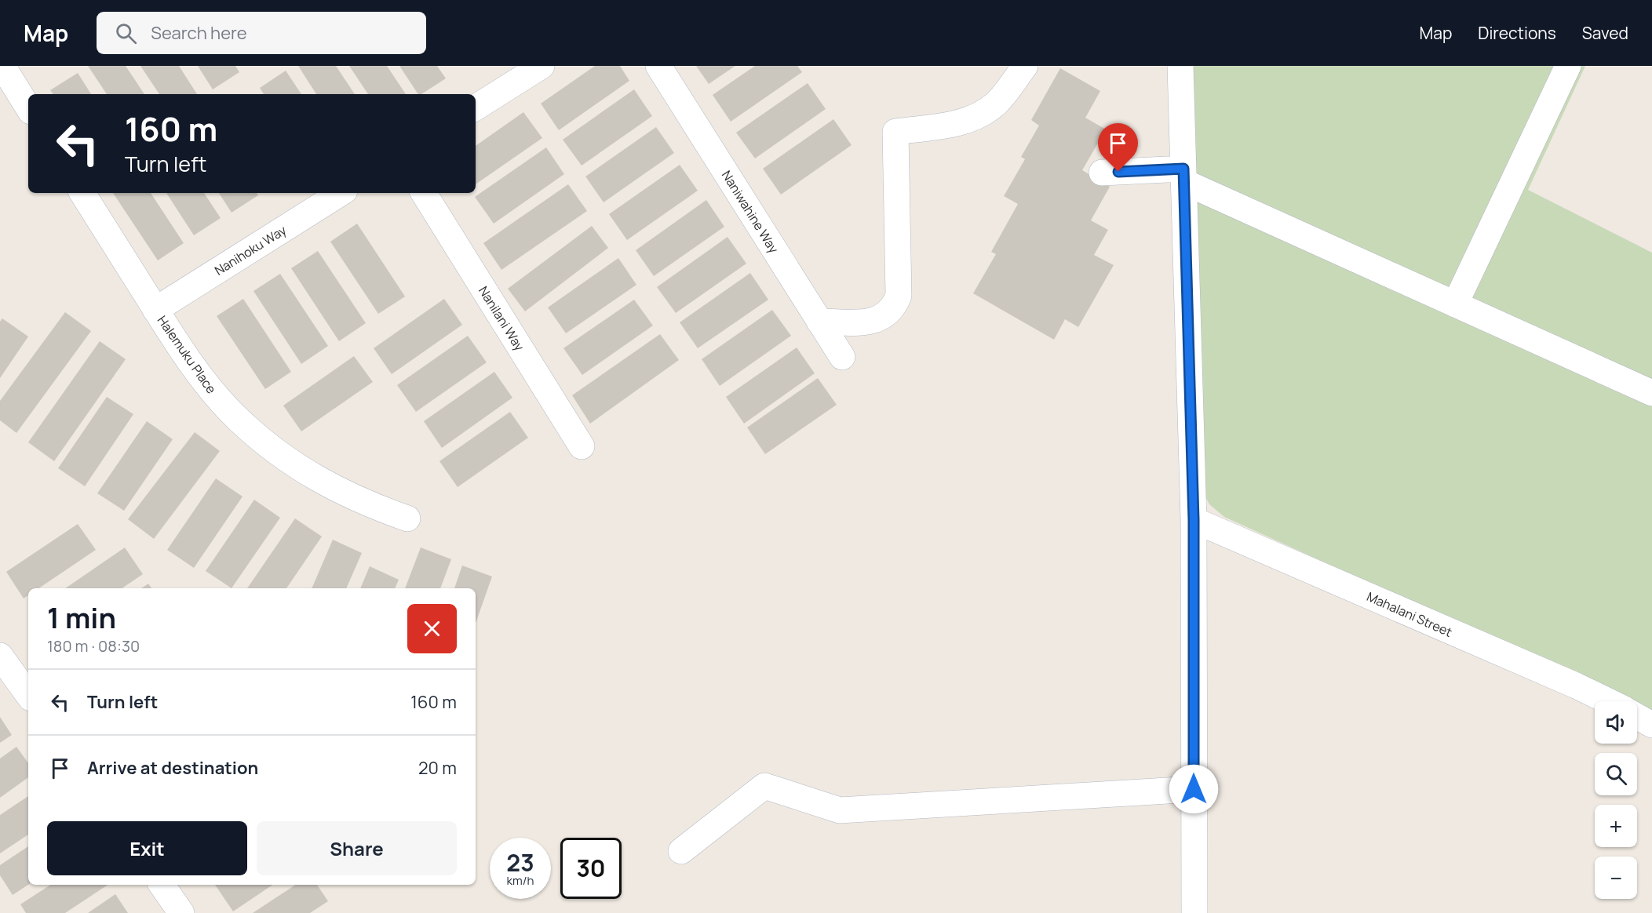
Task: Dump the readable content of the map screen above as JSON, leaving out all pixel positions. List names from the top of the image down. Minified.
{"streets":{"street":["Naniwahine Way","Nanihoku Way","Nanilani Way","Halemuku Place","Mahalani Street"]},"crossings":[["Nanihoku Way","Halemuku Place"]],"page":{"header":"Map","search":"Search here","nav":["Map","Directions","Saved"],"turn":["160 m","Turn left"],"heading":["1 min","180 m · 08:30"],"list":[{"name":"Turn left","value":"160 m"},{"name":"Arrive at destination","value":"20 m"}],"map_buttons":["+","−"],"buttons":["Exit","Share"],"speed":"23 km/h","limit":"30"}}
